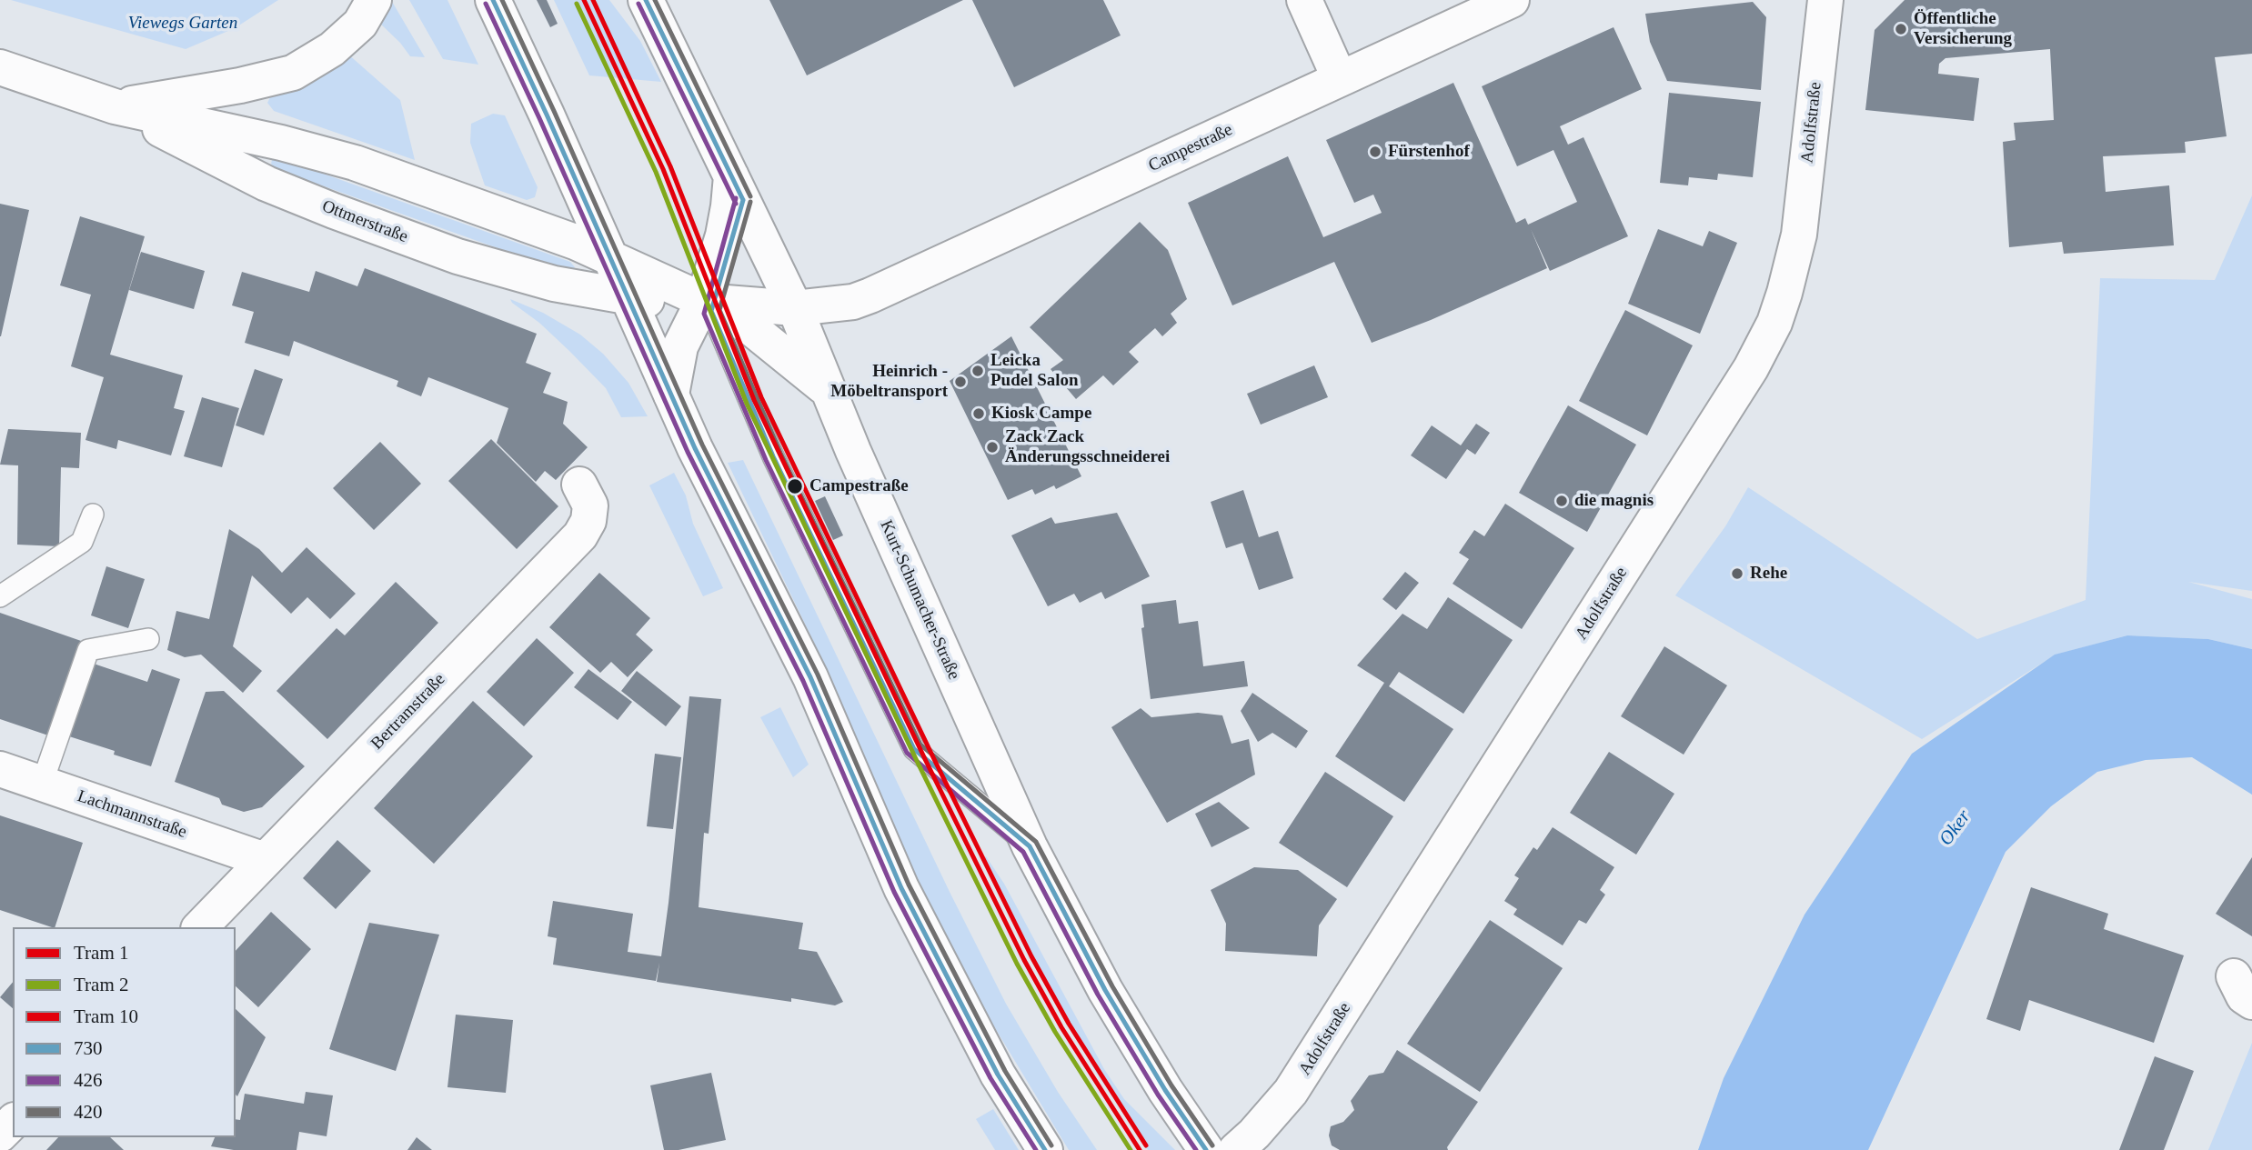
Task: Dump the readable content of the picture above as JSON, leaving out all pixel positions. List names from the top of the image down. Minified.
{"streets":{"street":["Adolfstraße","Campestraße","Ottmerstraße","Kurt-Schumacher-Straße","Bertramstraße","Lachmannstraße"]},"crossings":[["Campestraße","Ottmerstraße"],["Campestraße","Kurt-Schumacher-Straße"],["Bertramstraße","Lachmannstraße"]],"water":["Oker"],"parks":["Viewegs Garten"],"places":["Öffentliche Versicherung","Fürstenhof","Leicka Pudel Salon","Heinrich - Möbeltransport","Kiosk Campe","Zack Zack Änderungsschneiderei","Campestraße","die magnis","Rehe"],"lines":["tram line 1","tram line 10","transit line 730","transit line 420","tram line 2","transit line 426"],"legend":["Tram 1","Tram 2","Tram 10","730","426","420"]}
